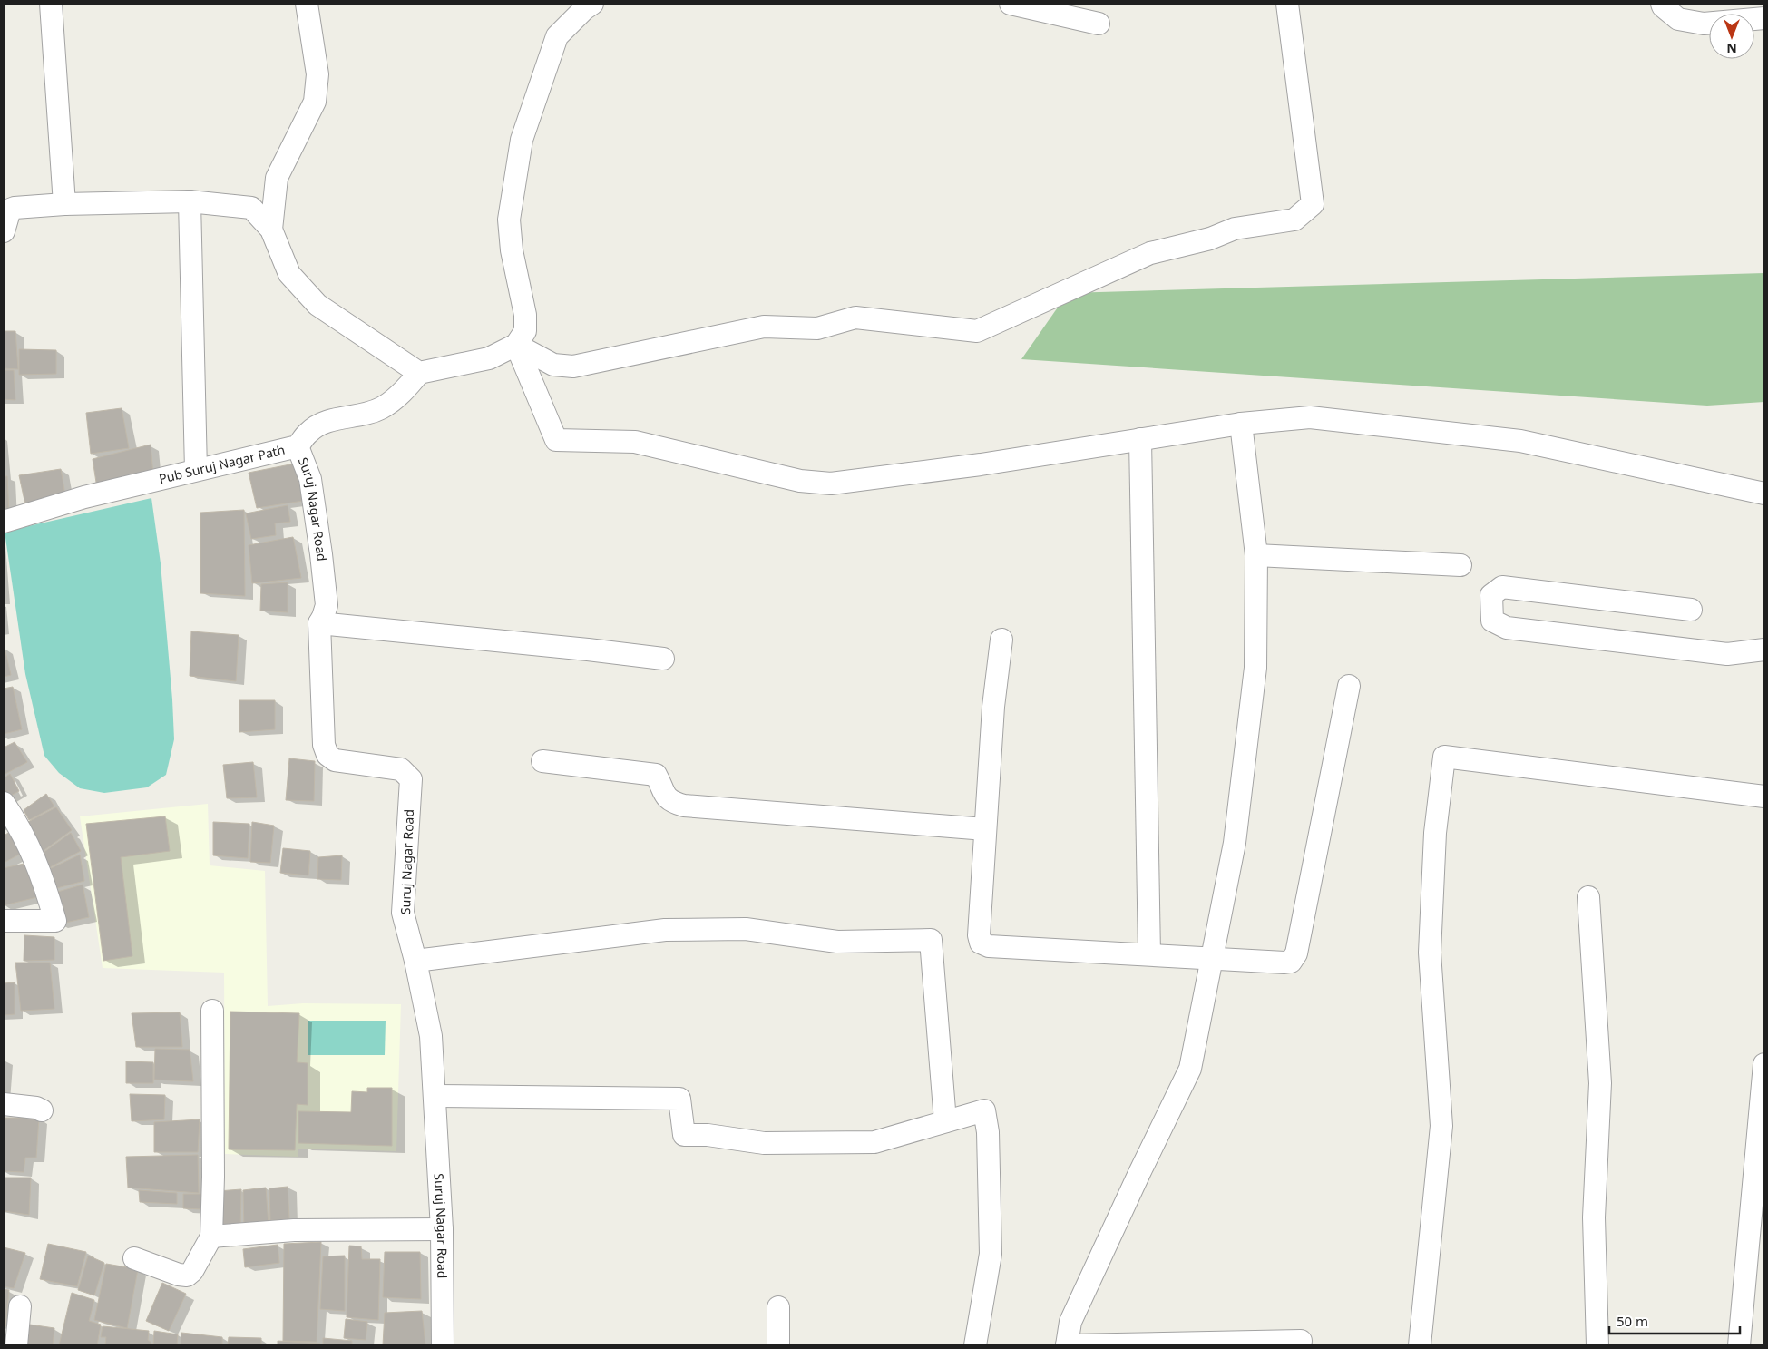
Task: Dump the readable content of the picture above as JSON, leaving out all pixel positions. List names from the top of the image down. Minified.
{"streets":{"street":["Pub Suruj Nagar Path","Suruj Nagar Road"]},"crossings":[["Pub Suruj Nagar Path","Suruj Nagar Road"]],"scale_bar":"50 m","north":"bottom"}
